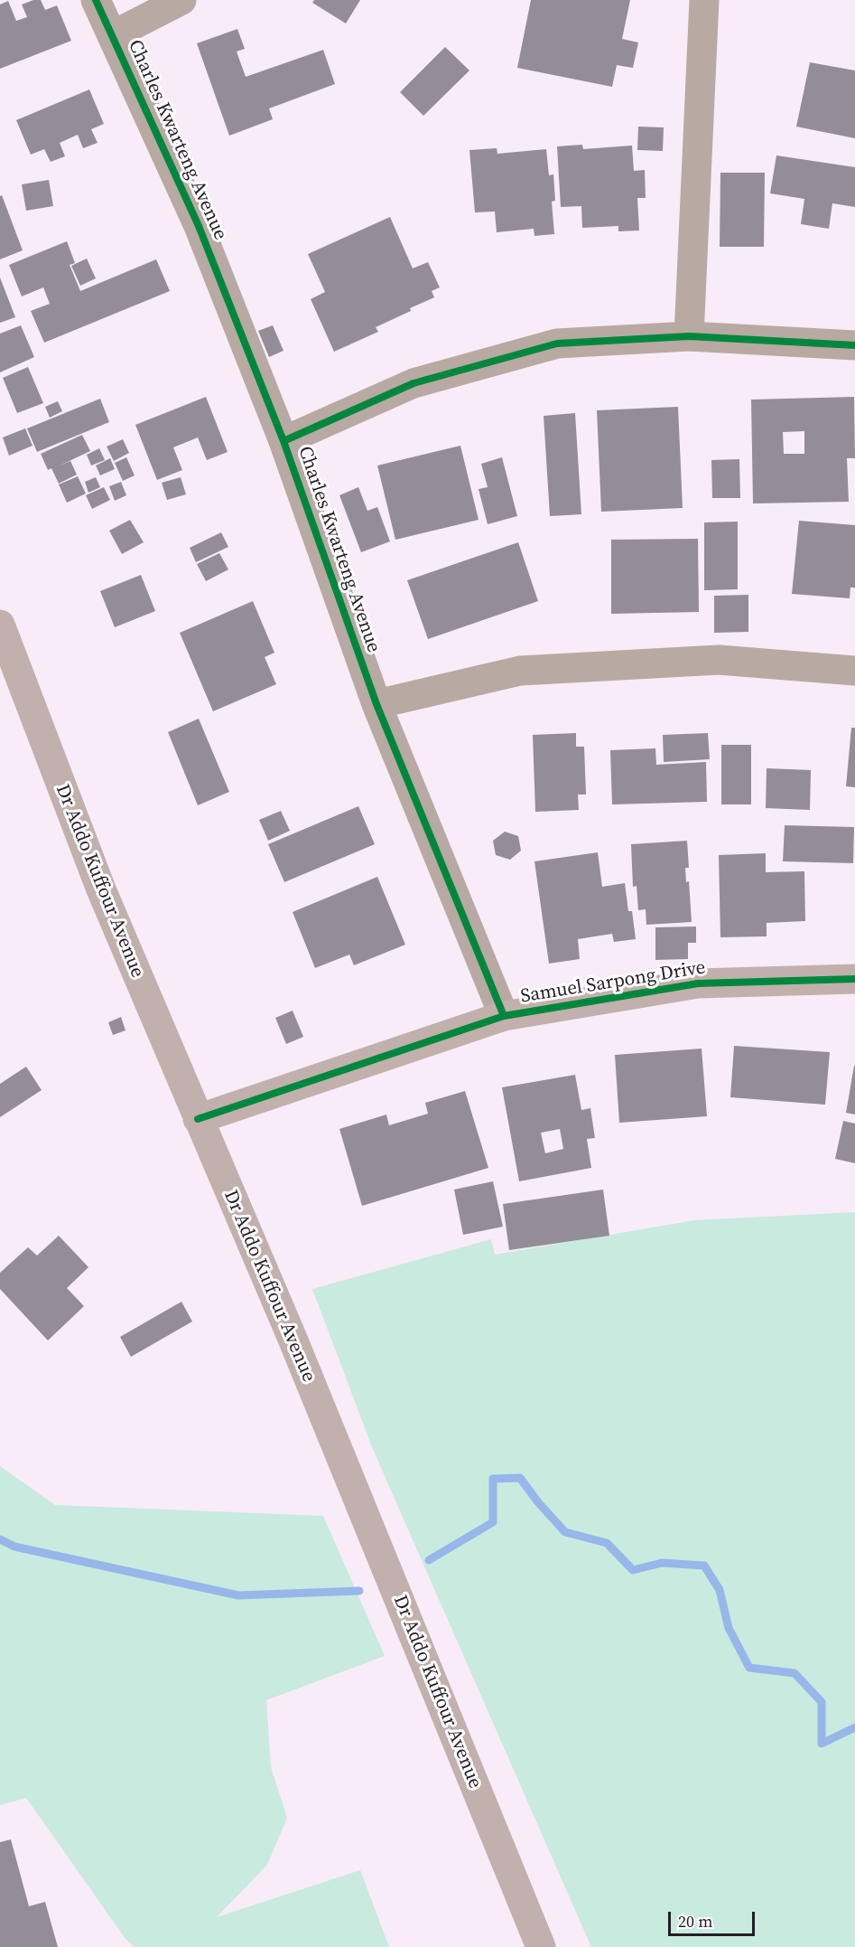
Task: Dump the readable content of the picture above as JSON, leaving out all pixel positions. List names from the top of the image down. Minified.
{"streets":{"main road":["Dr Addo Kuffour Avenue","Samuel Sarpong Drive"],"street":["Charles Kwarteng Avenue"]},"crossings":[["Charles Kwarteng Avenue","Samuel Sarpong Drive"],["Dr Addo Kuffour Avenue","Samuel Sarpong Drive"]],"scale_bar":"20 m"}
